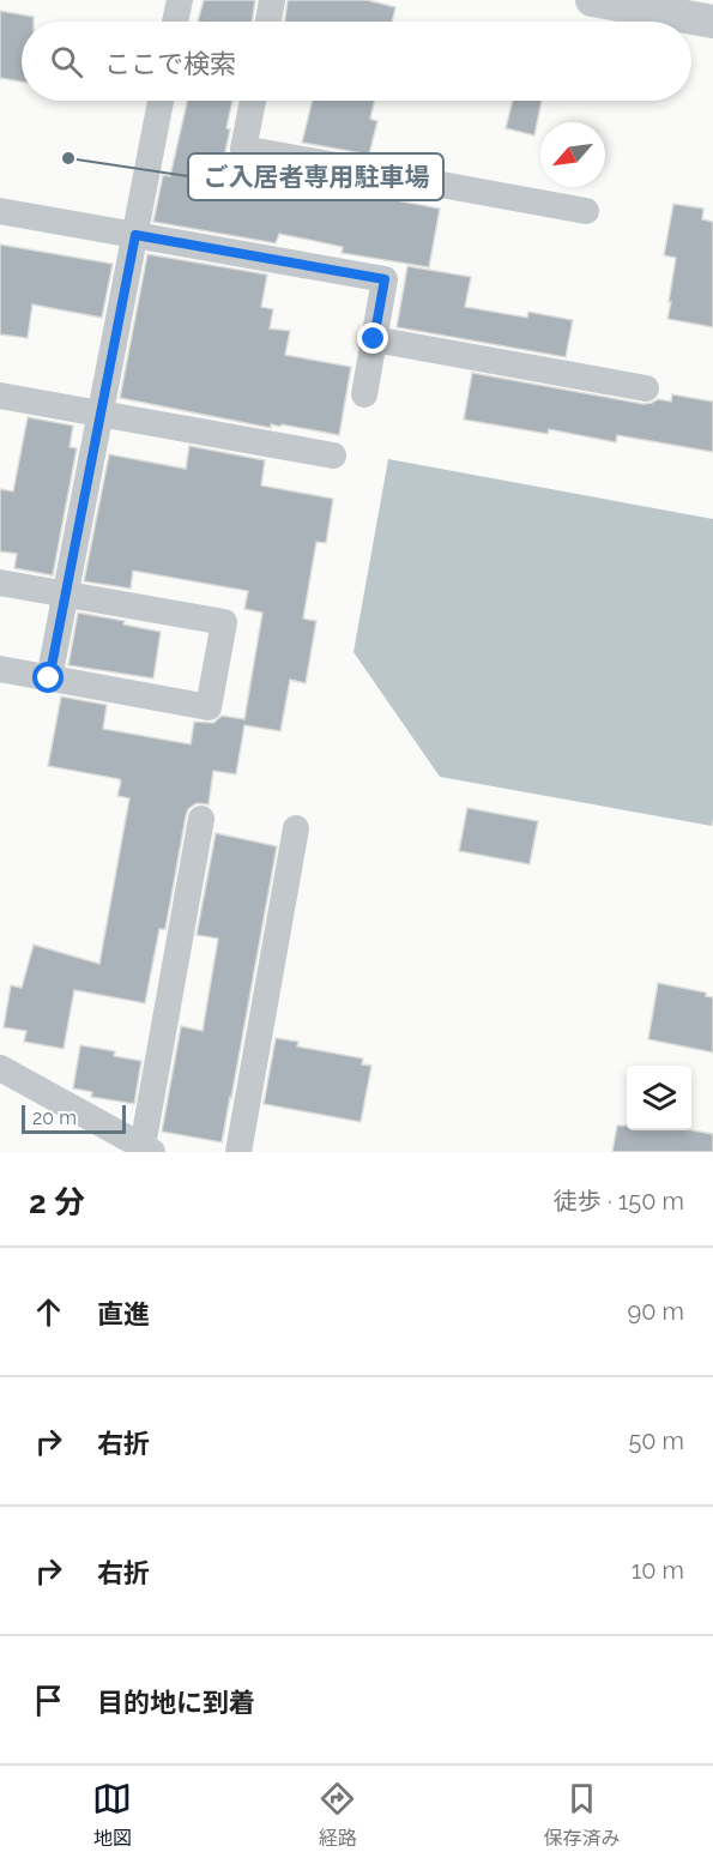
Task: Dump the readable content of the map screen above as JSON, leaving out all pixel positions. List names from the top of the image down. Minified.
{"places":["ご入居者専用駐車場"],"scale_bar":"20 m","north":"bottom left","page":{"search":"ここで検索","scale":"20 m","heading":["2 分","徒歩 · 150 m"],"list":[["直進","90 m"],["右折","50 m"],["右折","10 m"],"目的地に到着"],"nav":["地図","経路","保存済み"]}}
